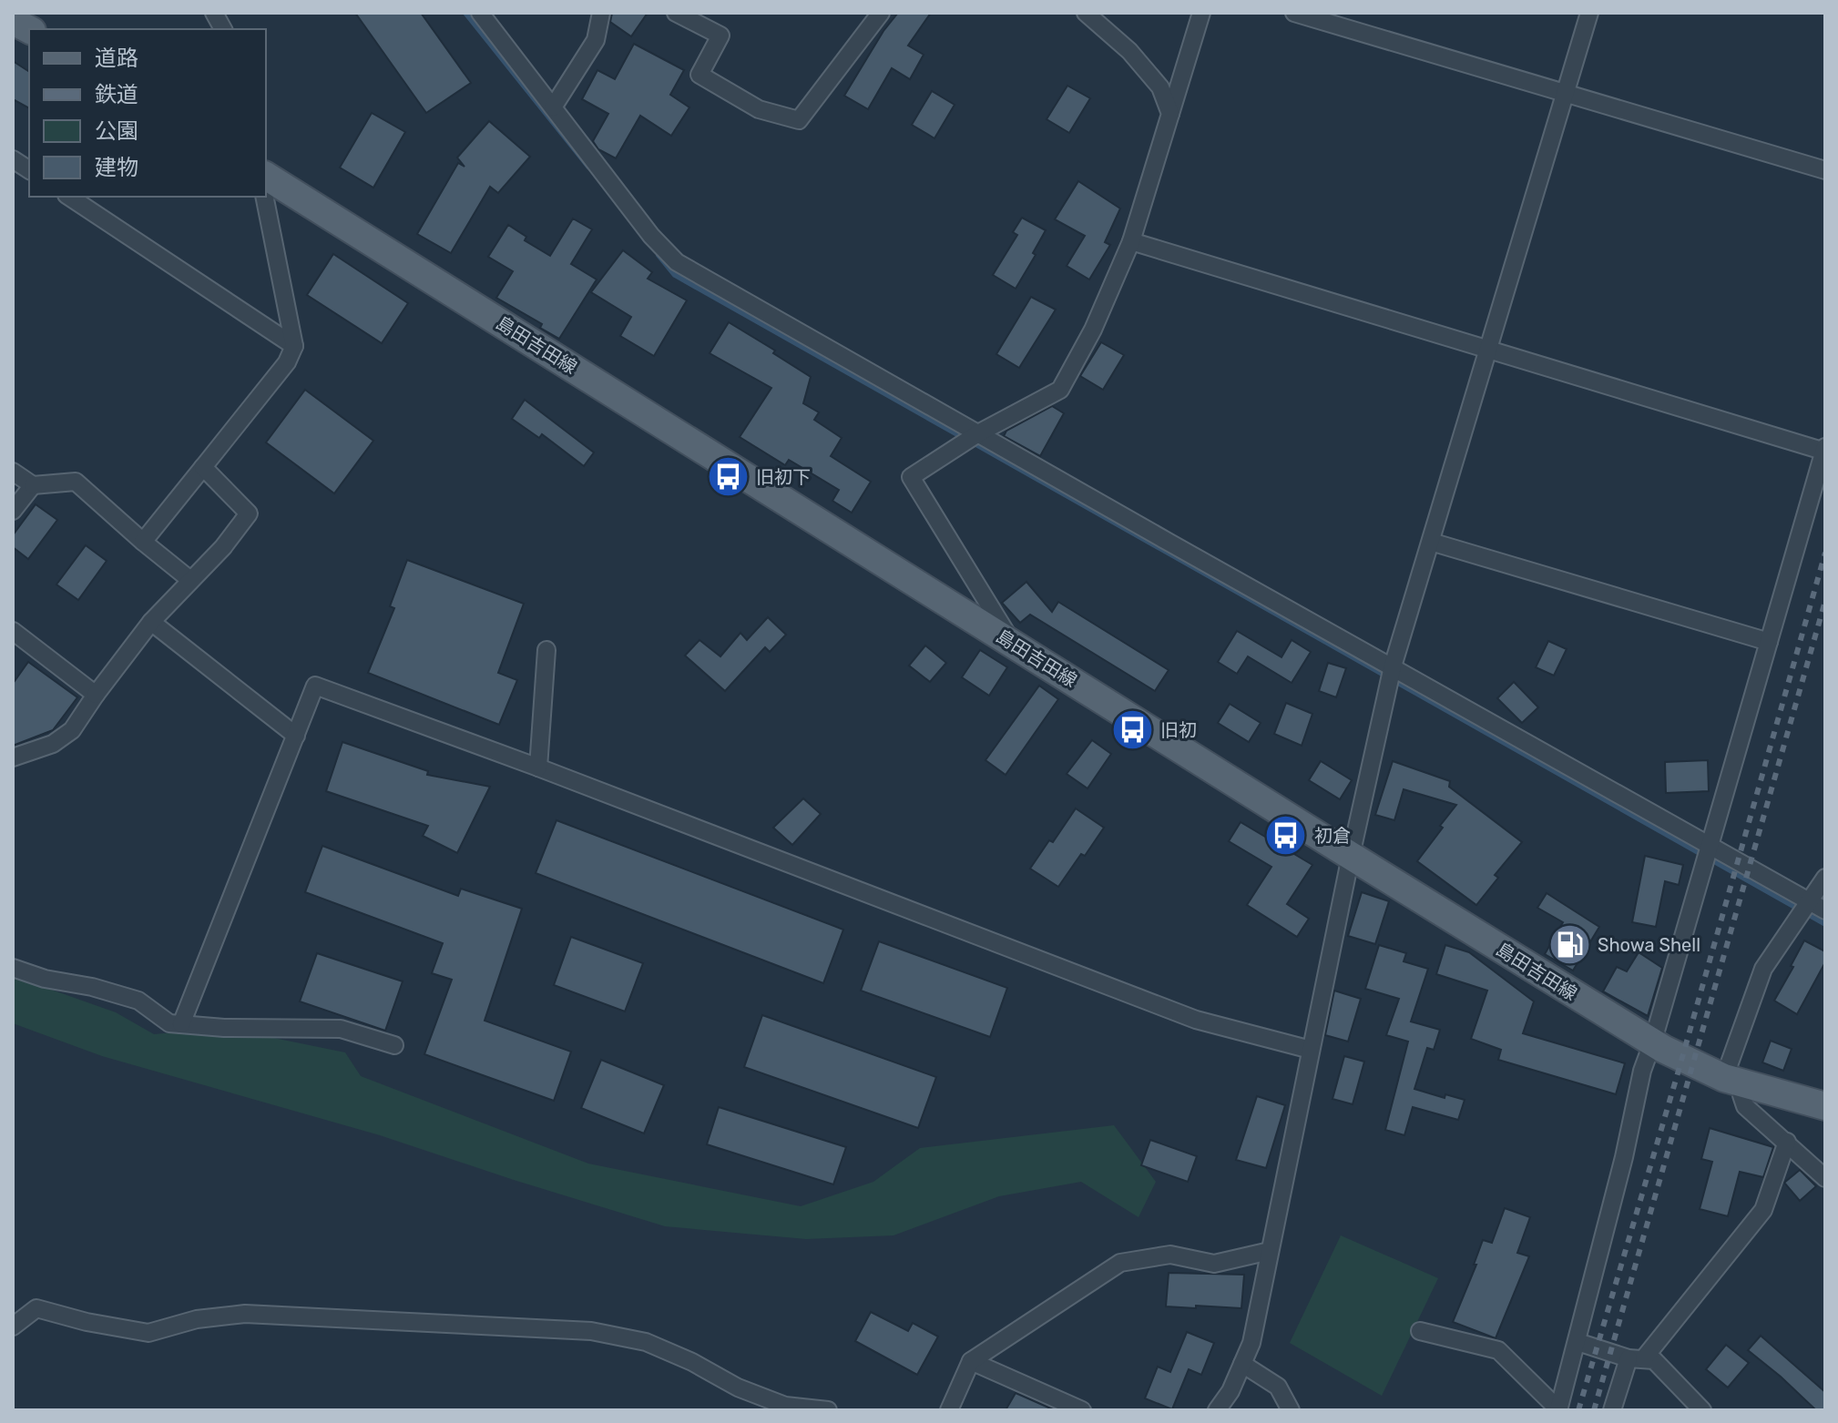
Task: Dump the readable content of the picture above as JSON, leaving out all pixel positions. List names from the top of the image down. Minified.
{"streets":{"main road":["島田吉田線"]},"places":{"bus stop":["旧初下","旧初","初倉"],"fuel station":["Showa Shell"]},"legend":["道路","鉄道","公園","建物"]}
